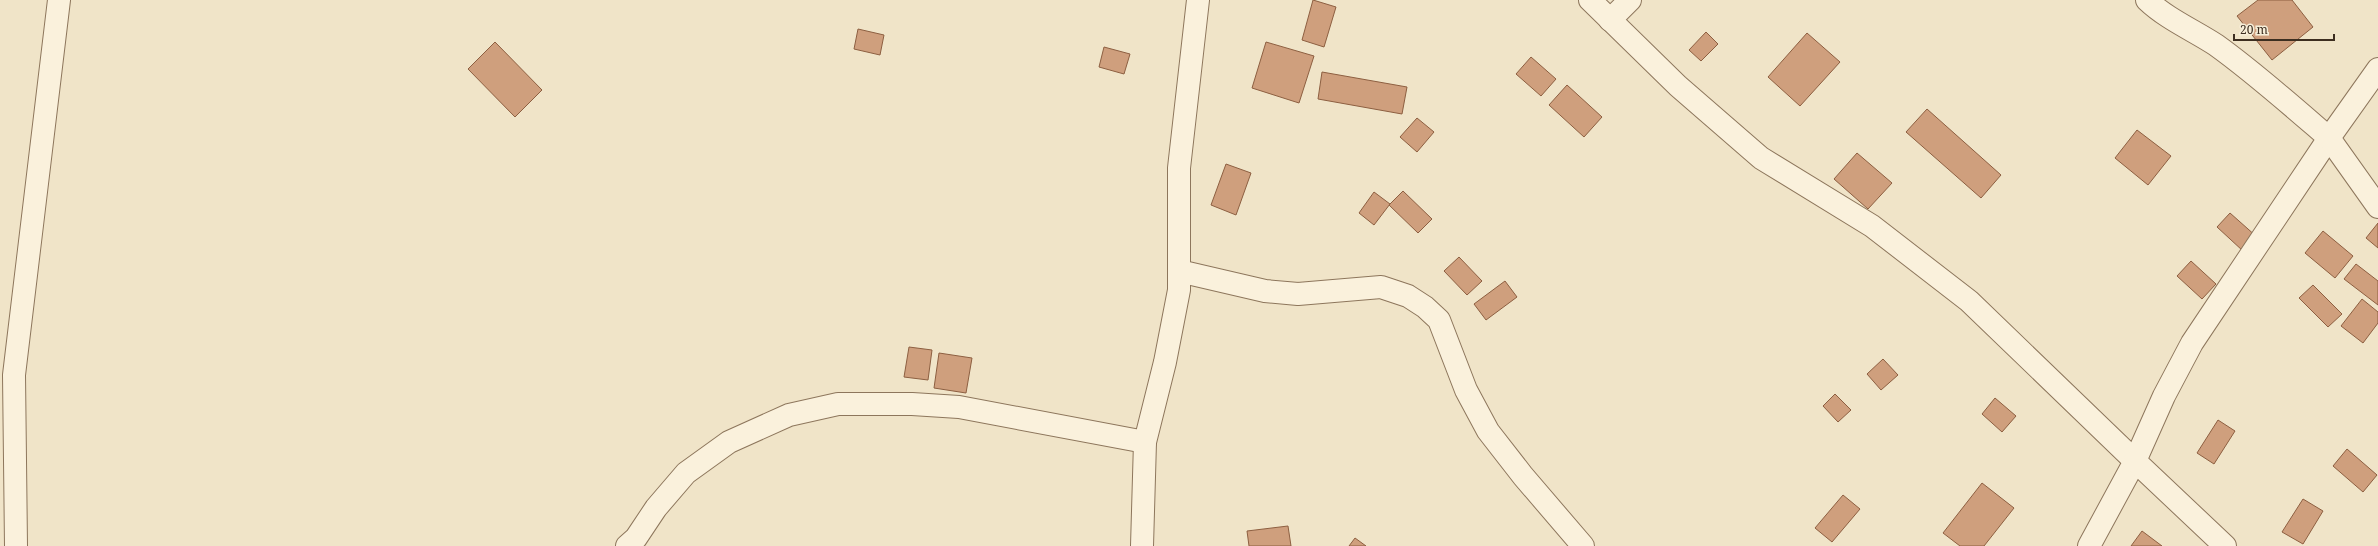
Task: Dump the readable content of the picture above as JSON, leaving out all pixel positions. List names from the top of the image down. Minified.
{"scale_bar":"20 m"}
